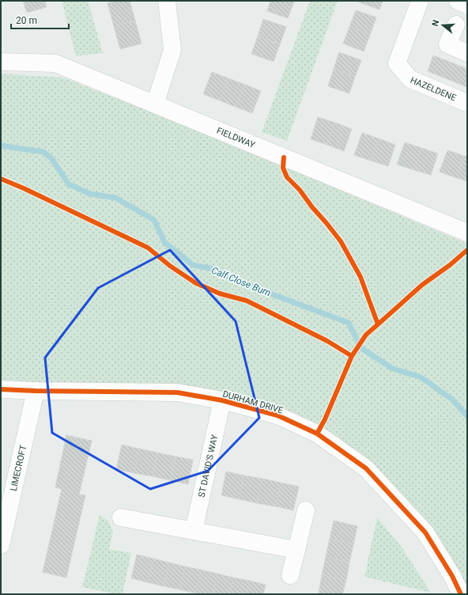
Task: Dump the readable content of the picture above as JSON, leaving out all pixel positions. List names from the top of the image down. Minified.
{"streets":{"street":["HAZELDENE","FIELDWAY","DURHAM DRIVE","ST DAVID'S WAY","LIMECROFT"]},"crossings":[["DURHAM DRIVE","ST DAVID'S WAY"],["DURHAM DRIVE","LIMECROFT"]],"water":["Calf Close Burn"],"scale_bar":"20 m","north":"left"}
